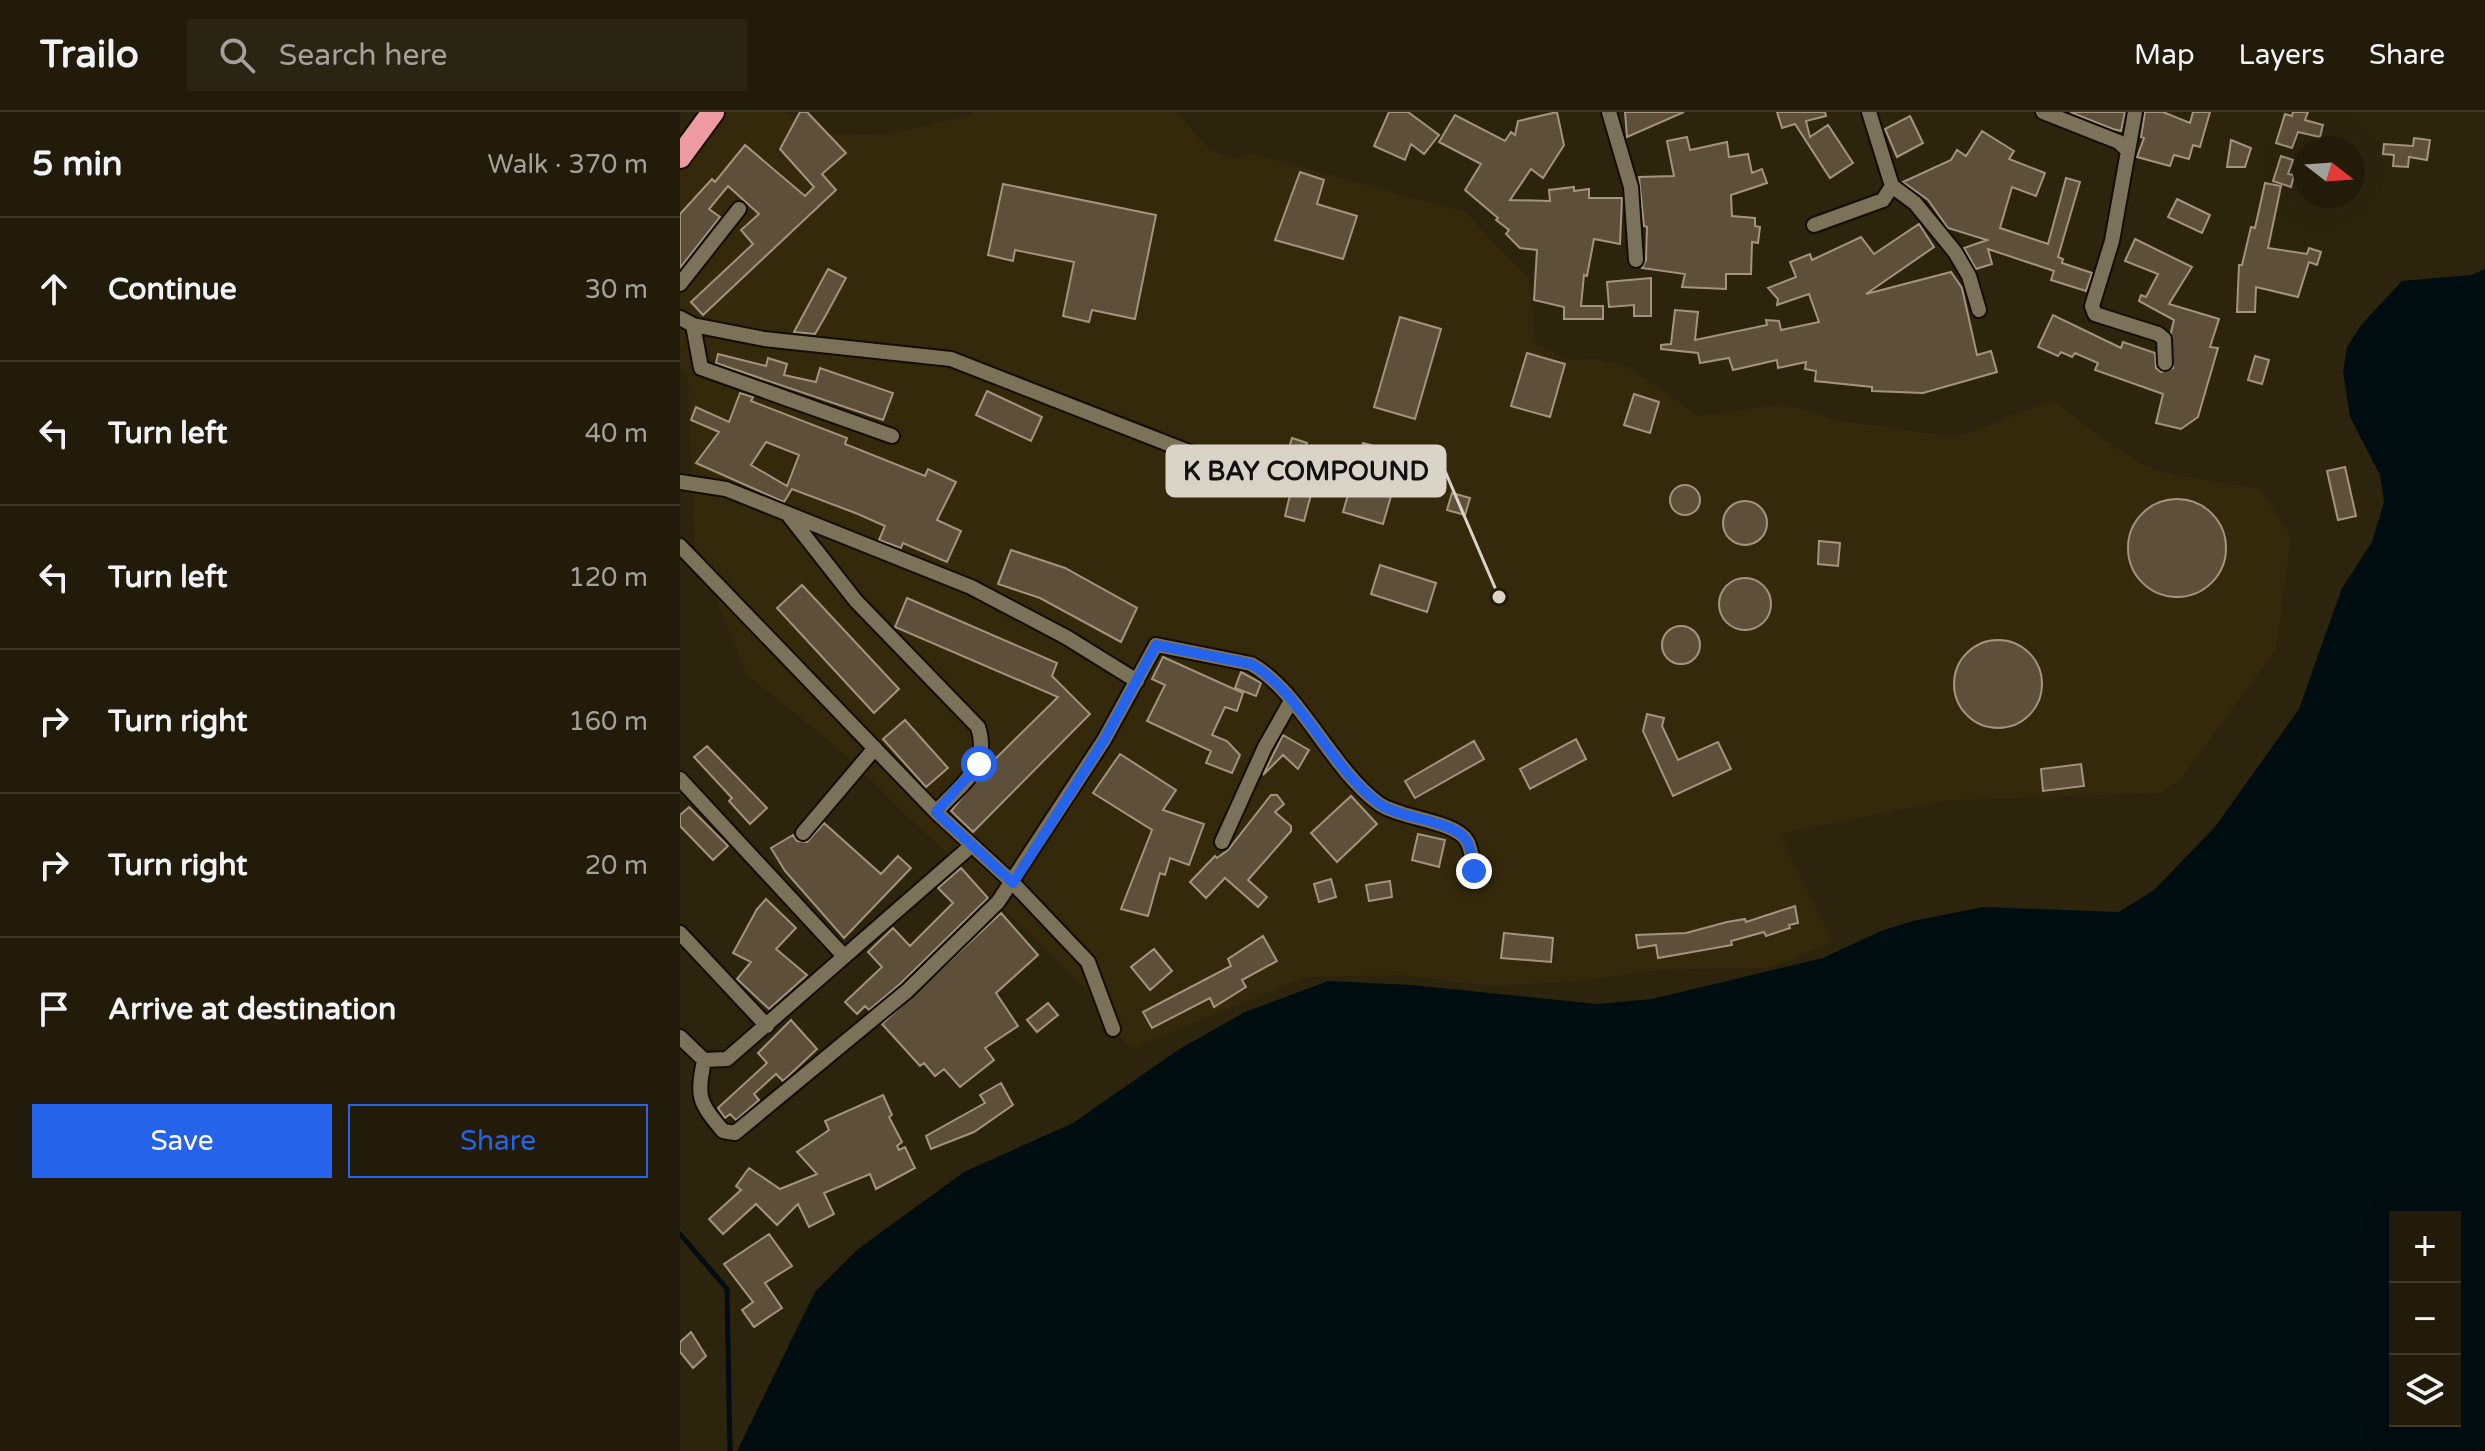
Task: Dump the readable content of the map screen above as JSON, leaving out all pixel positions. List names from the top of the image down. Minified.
{"places":["K BAY COMPOUND"],"north":"right","page":{"header":"Trailo","search":"Search here","nav":["Map","Layers","Share"],"heading":["5 min","Walk · 370 m"],"list":[["Continue","30 m"],["Turn left","40 m"],["Turn left","120 m"],["Turn right","160 m"],["Turn right","20 m"],"Arrive at destination"],"buttons":["Save","Share"],"map_buttons":["+","−"]}}
